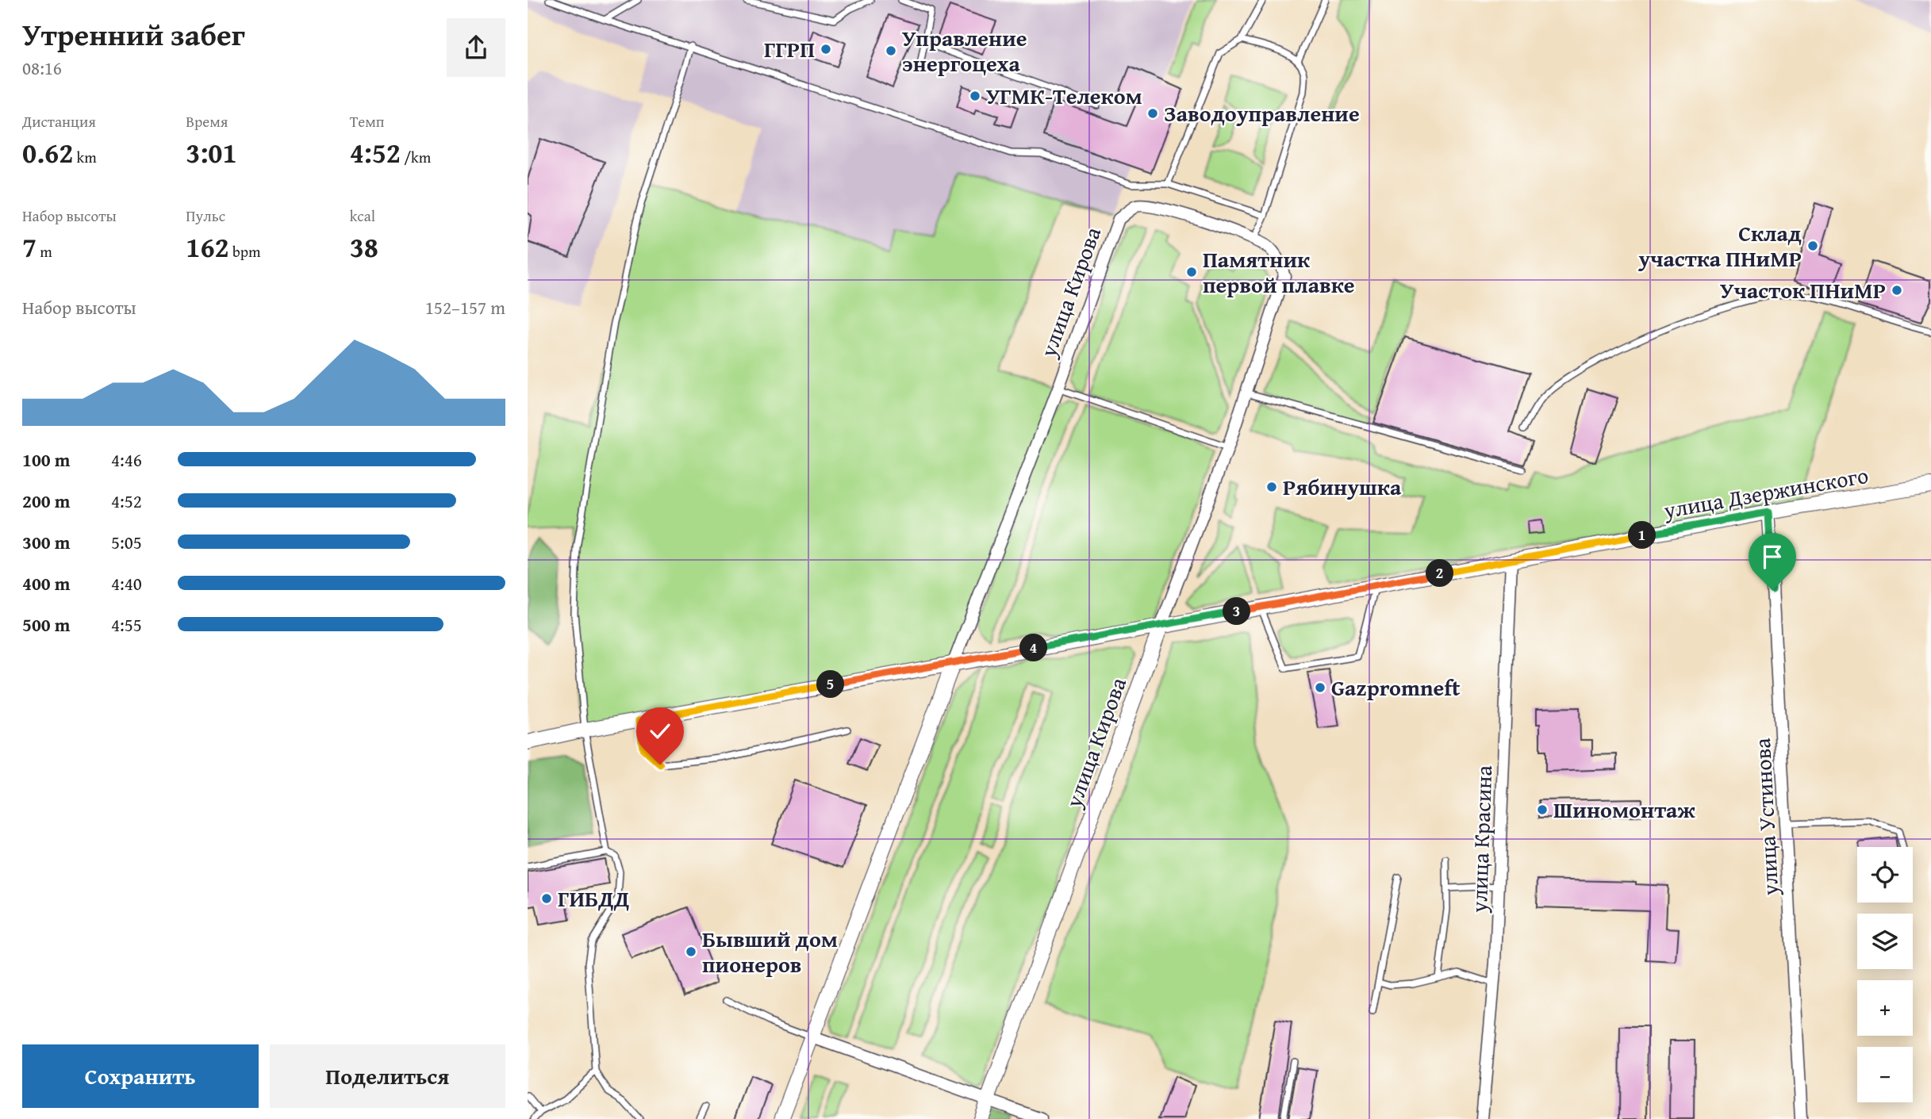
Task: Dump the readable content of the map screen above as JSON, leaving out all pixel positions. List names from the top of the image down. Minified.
{"streets":{"street":["улица Кирова","улица Дзержинского","улица Устинова","улица Красина"]},"crossings":[["улица Кирова","улица Дзержинского"],["улица Дзержинского","улица Устинова"],["улица Дзержинского","улица Красина"]],"places":["ГГРП","Управление энергоцеха","УГМК-Телеком","Заводоуправление","Склад участка ПНиМР","Памятник первой плавке","Участок ПНиМР","Рябинушка","Gazpromneft","Шиномонтаж","ГИБДД","Бывший дом пионеров"],"page":{"heading":["Утренний забег","08:16"],"stats":[["Дистанция","0.62 km"],["Время","3:01"],["Темп","4:52 /km"],["Набор высоты","7 m"],["Пульс","162 bpm"],["kcal","38"]],"chart":["Набор высоты","152–157 m"],"list":[{"name":"100 m","note":"4:46"},{"name":"200 m","note":"4:52"},{"name":"300 m","note":"5:05"},{"name":"400 m","note":"4:40"},{"name":"500 m","note":"4:55"}],"pins":["1","2","3","4","5"],"map_buttons":["+","−"],"buttons":["Сохранить","Поделиться"]}}
